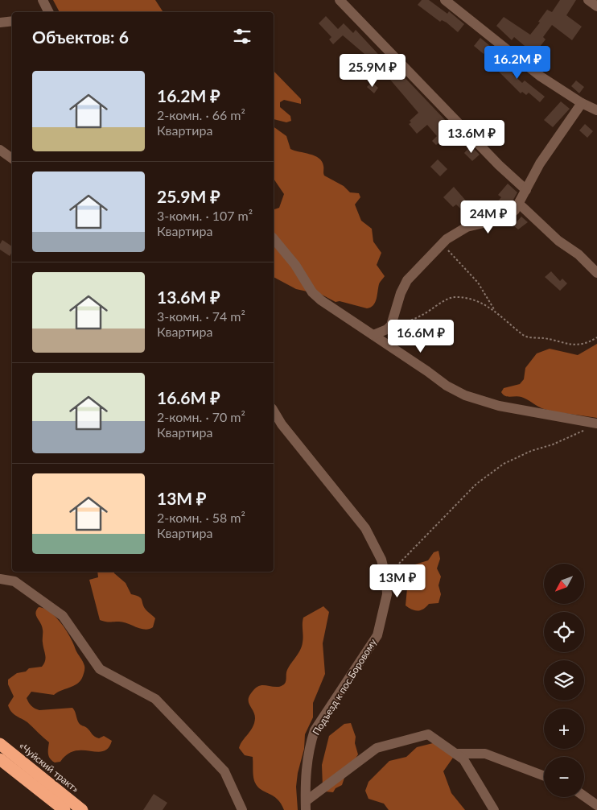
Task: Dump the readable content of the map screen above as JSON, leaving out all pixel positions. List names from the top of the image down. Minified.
{"streets":{"highway":["«Чуйский тракт»"],"street":["Подъезд к пос.Боровому"]},"north":"bottom left","page":{"heading":"Объектов: 6","price":["16.2M ₽","25.9M ₽","13.6M ₽","24M ₽","16.6M ₽","13M ₽"],"list":[{"name":"16.2M ₽","note":"2-комн. · 66 m² · Квартира"},{"name":"25.9M ₽","note":"3-комн. · 107 m² · Квартира"},{"name":"13.6M ₽","note":"3-комн. · 74 m² · Квартира"},{"name":"16.6M ₽","note":"2-комн. · 70 m² · Квартира"},{"name":"13M ₽","note":"2-комн. · 58 m² · Квартира"}],"map_buttons":["+","−"]}}
